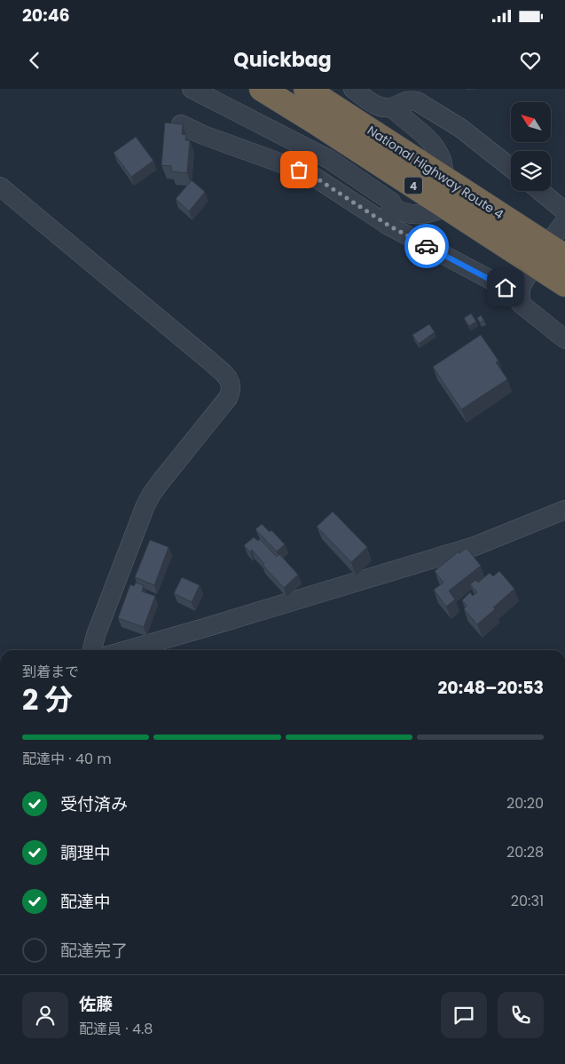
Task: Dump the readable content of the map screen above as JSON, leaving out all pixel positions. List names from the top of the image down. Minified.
{"streets":{"highway":["National Highway Route 4","4"]},"north":"top left","page":{"status":"20:46","header":"Quickbag","heading":["2 分","到着まで","20:48–20:53"],"panel":["佐藤","配達員 · 4.8"],"bar":"配達中 · 40 m","list":[["受付済み","20:20"],["調理中","20:28"],["配達中","20:31"],"配達完了"]}}
